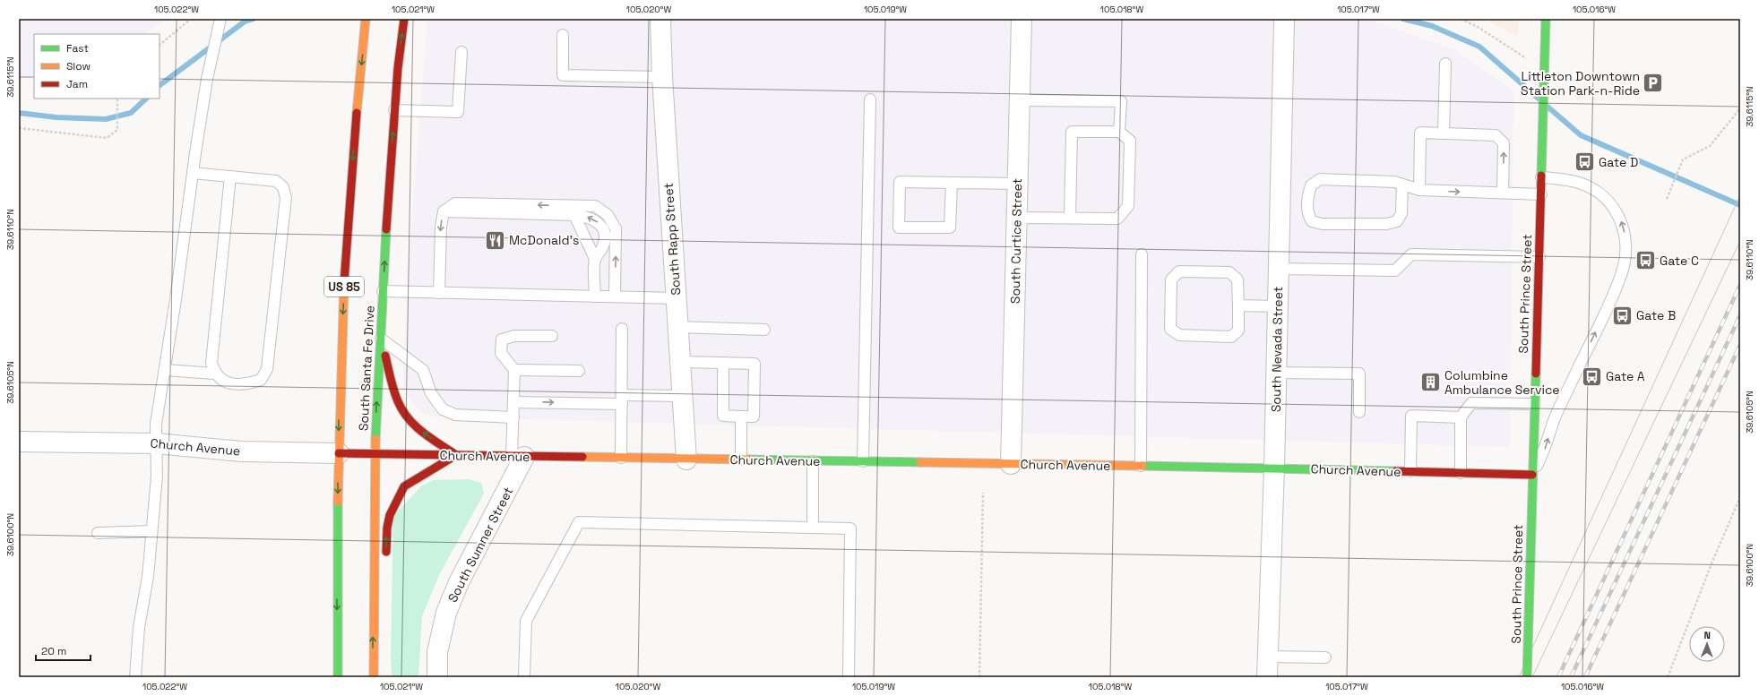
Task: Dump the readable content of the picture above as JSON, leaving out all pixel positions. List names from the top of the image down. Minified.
{"streets":{"main road":["US 85","South Prince Street","South Santa Fe Drive","Church Avenue"],"street":["South Rapp Street","South Curtice Street","South Nevada Street","South Sumner Street"]},"crossings":[["South Rapp Street","Church Avenue"],["South Curtice Street","Church Avenue"],["South Prince Street","Church Avenue"],["South Nevada Street","Church Avenue"],["South Santa Fe Drive","Church Avenue"],["Church Avenue","South Sumner Street"]],"places":{"parking":["Littleton Downtown Station Park-n-Ride"],"bus stop":["Gate D","Gate C","Gate B","Gate A"],"restaurant":["McDonald's"],"building":["Columbine Ambulance Service"]},"legend":["Fast","Slow","Jam"],"scale_bar":"20 m","north":"top","coordinates":["105.022°W","105.021°W","105.020°W","105.019°W","105.018°W","105.017°W","105.016°W","39.6115°N","39.6110°N","39.6105°N","39.6100°N"]}
